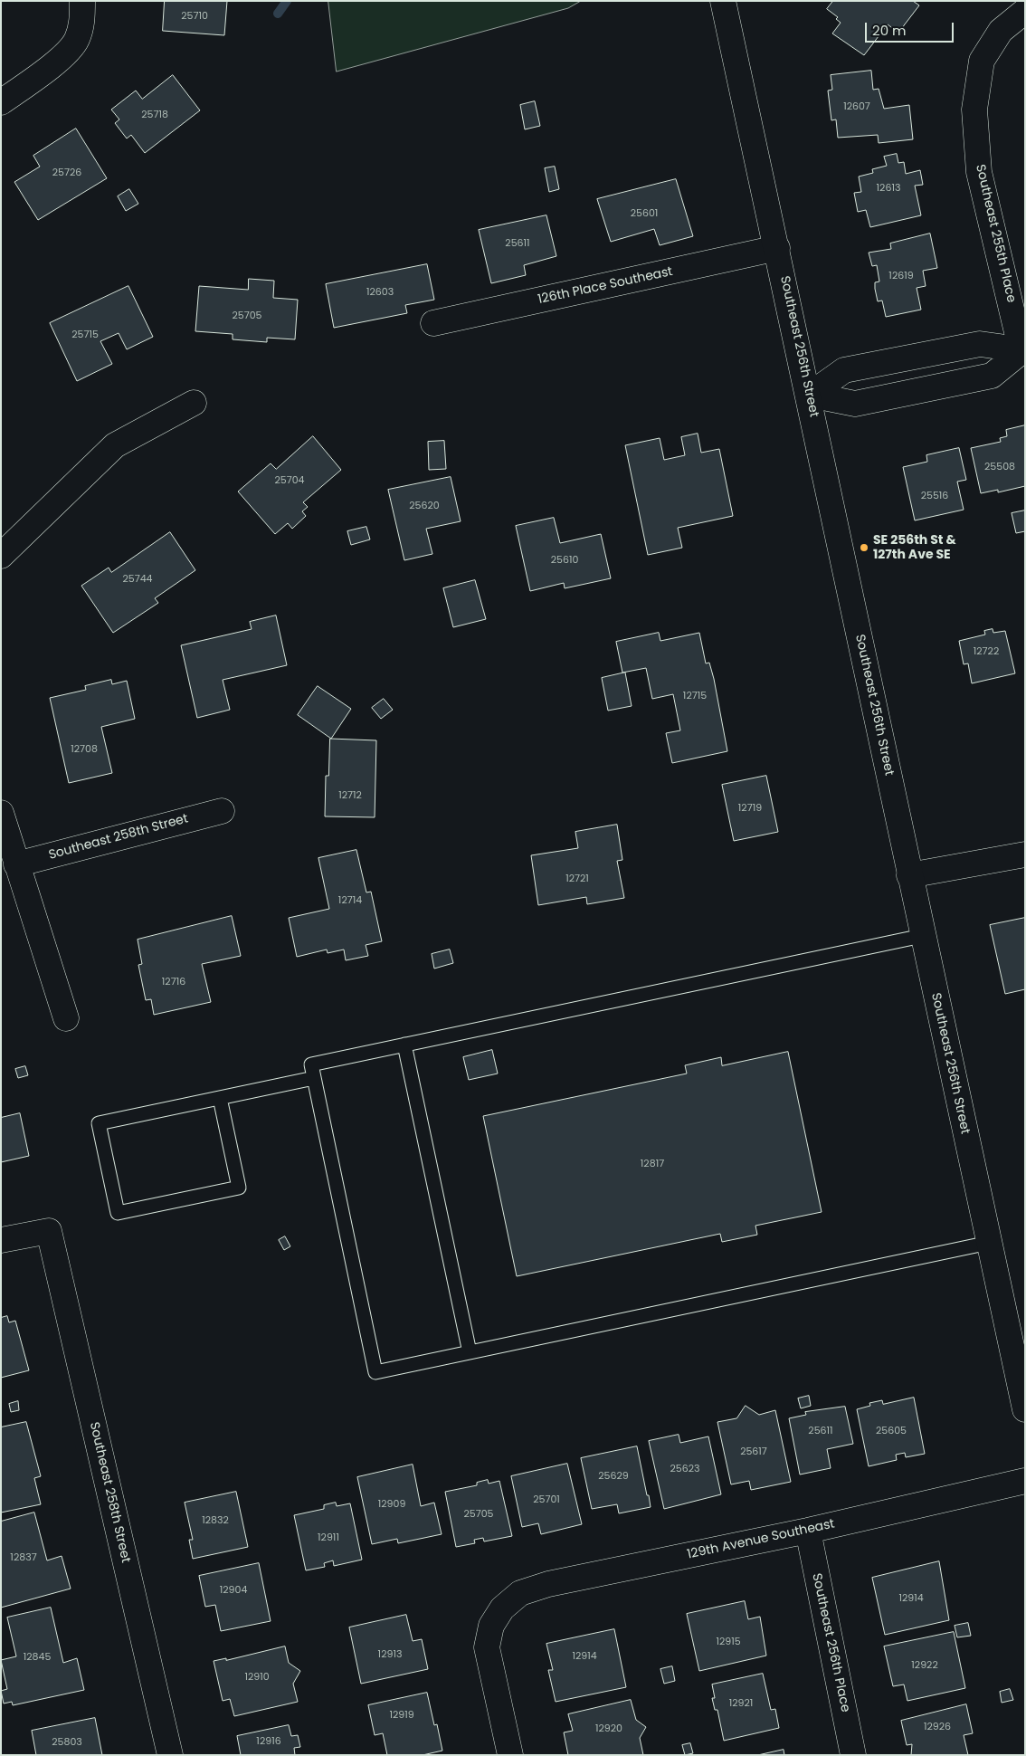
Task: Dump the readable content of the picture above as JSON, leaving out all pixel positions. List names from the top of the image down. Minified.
{"streets":{"street":["Southeast 255th Place","126th Place Southeast","Southeast 256th Street","Southeast 258th Street","129th Avenue Southeast","Southeast 256th Place"]},"crossings":[["126th Place Southeast","Southeast 256th Street"],["129th Avenue Southeast","Southeast 256th Place"]],"places":["SE 256th St & 127th Ave SE"],"house_numbers":["25710","12607","25718","25726","12613","25601","25611","12619","12603","25705","25715","25508","25704","25516","25620","25610","25744","12722","12715","12708","12712","12719","12721","12714","12716","12817","25611","25605","25617","25623","25629","25701","12909","25705","12832","12911","12837","12904","12914","12915","12913","12914","12845","12922","12910","12921","12919","12926","12920","12916","25803"],"scale_bar":"20 m"}
